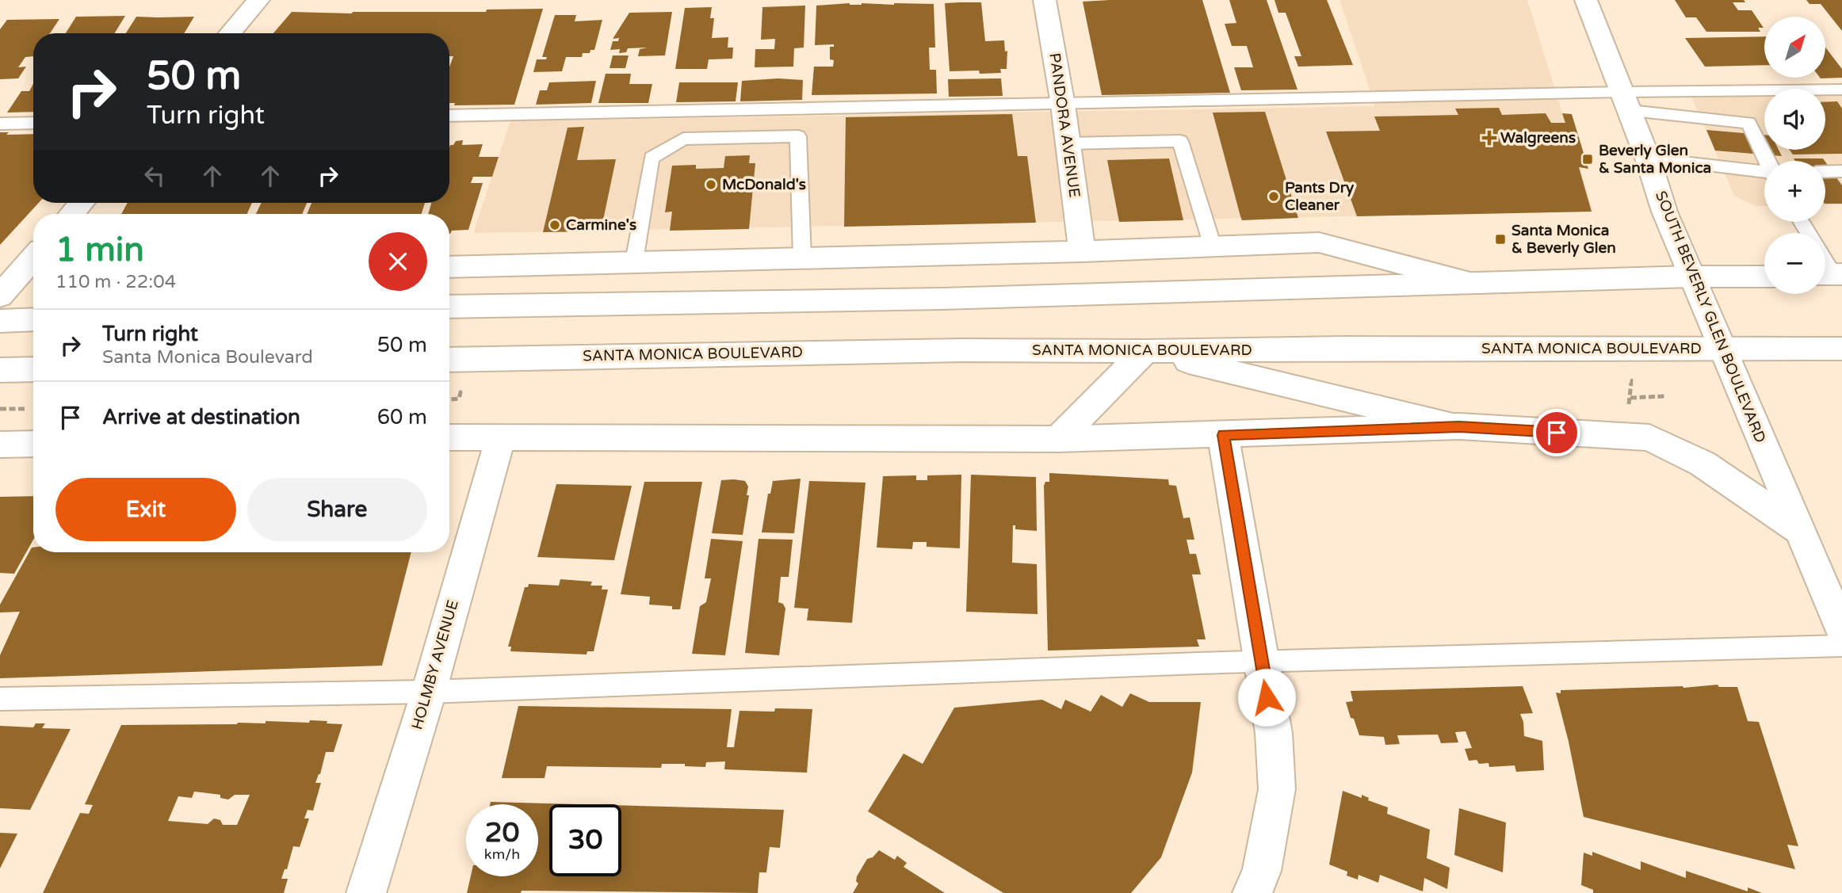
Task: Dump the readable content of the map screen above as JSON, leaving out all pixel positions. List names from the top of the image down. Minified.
{"streets":{"main road":["PANDORA AVENUE","SOUTH BEVERLY GLEN BOULEVARD","SANTA MONICA BOULEVARD","HOLMBY AVENUE"]},"crossings":[["SOUTH BEVERLY GLEN BOULEVARD","SANTA MONICA BOULEVARD"]],"places":{"health":["Walgreens"],"transit":["Beverly Glen & Santa Monica","Santa Monica & Beverly Glen"],"other":["McDonald's","Pants Dry Cleaner","Carmine's"]},"north":"top right","page":{"map_buttons":["+","−"],"turn":["50 m","Turn right"],"heading":["1 min","110 m · 22:04"],"list":[{"name":"Turn right","note":"Santa Monica Boulevard","value":"50 m"},{"name":"Arrive at destination","value":"60 m"}],"buttons":["Exit","Share"],"speed":"20 km/h","limit":"30"}}
